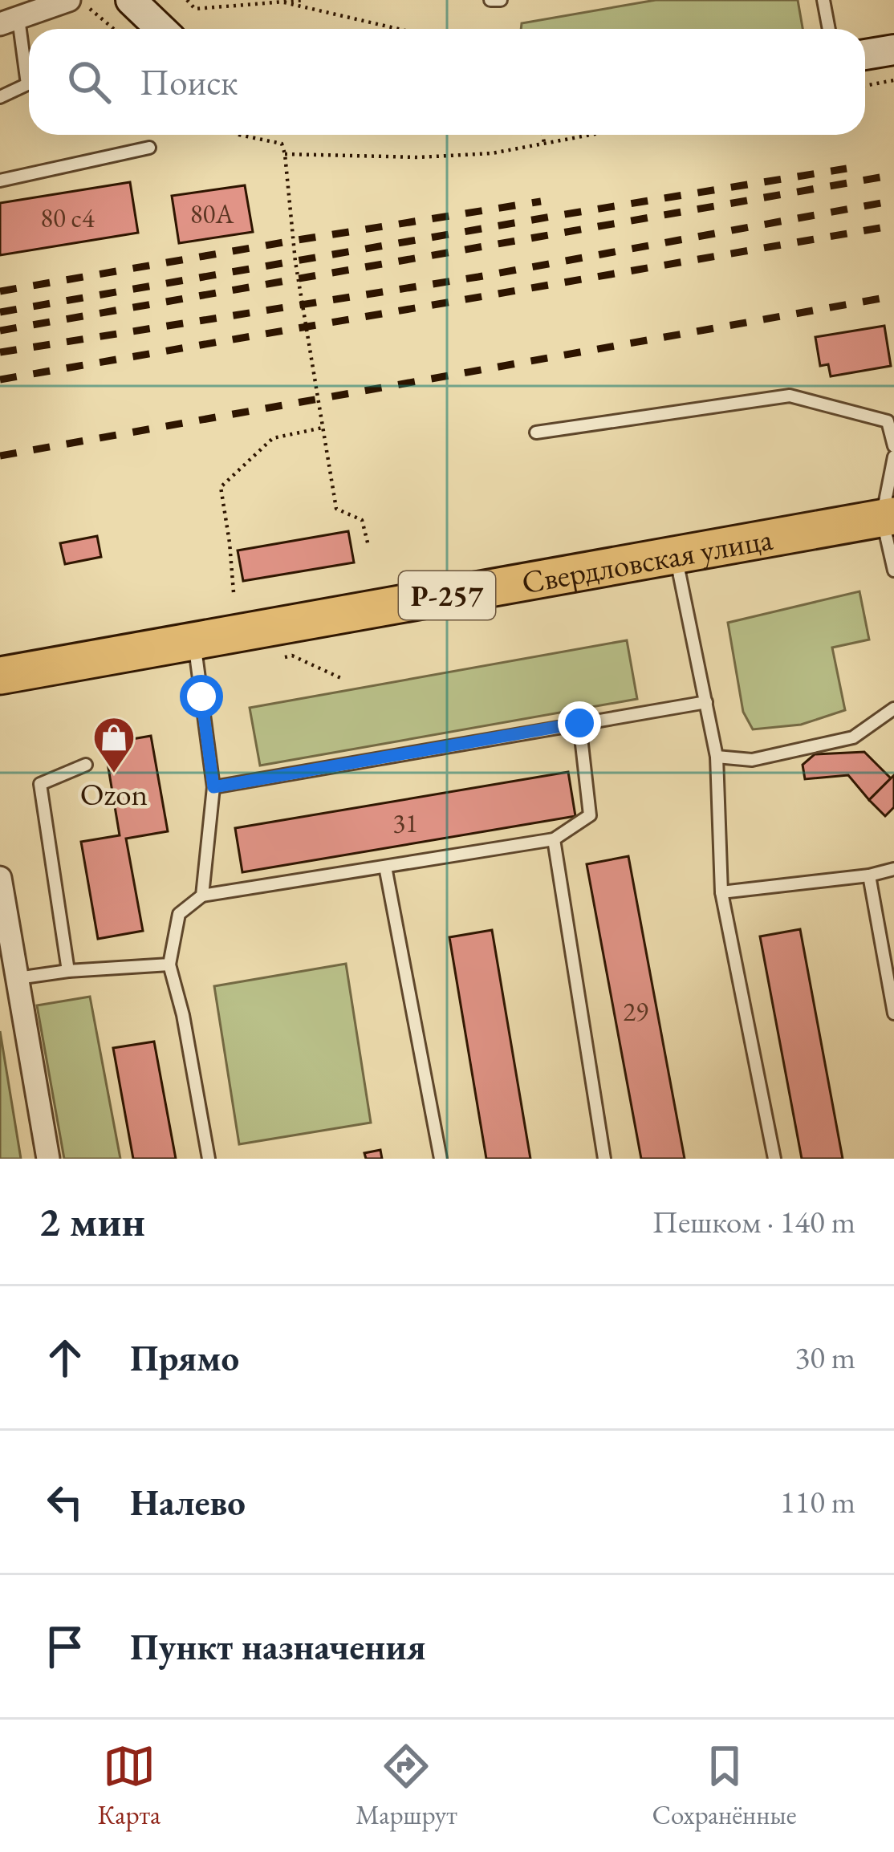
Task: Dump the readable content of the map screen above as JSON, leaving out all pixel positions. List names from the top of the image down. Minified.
{"streets":{"highway":["Свердловская улица","Р-257"]},"places":{"shop":["Ozon"]},"house_numbers":["80А","80 с4","31","29"],"page":{"search":"Поиск","heading":["2 мин","Пешком · 140 m"],"list":[["Прямо","30 m"],["Налево","110 m"],"Пункт назначения"],"nav":["Карта","Маршрут","Сохранённые"]}}
